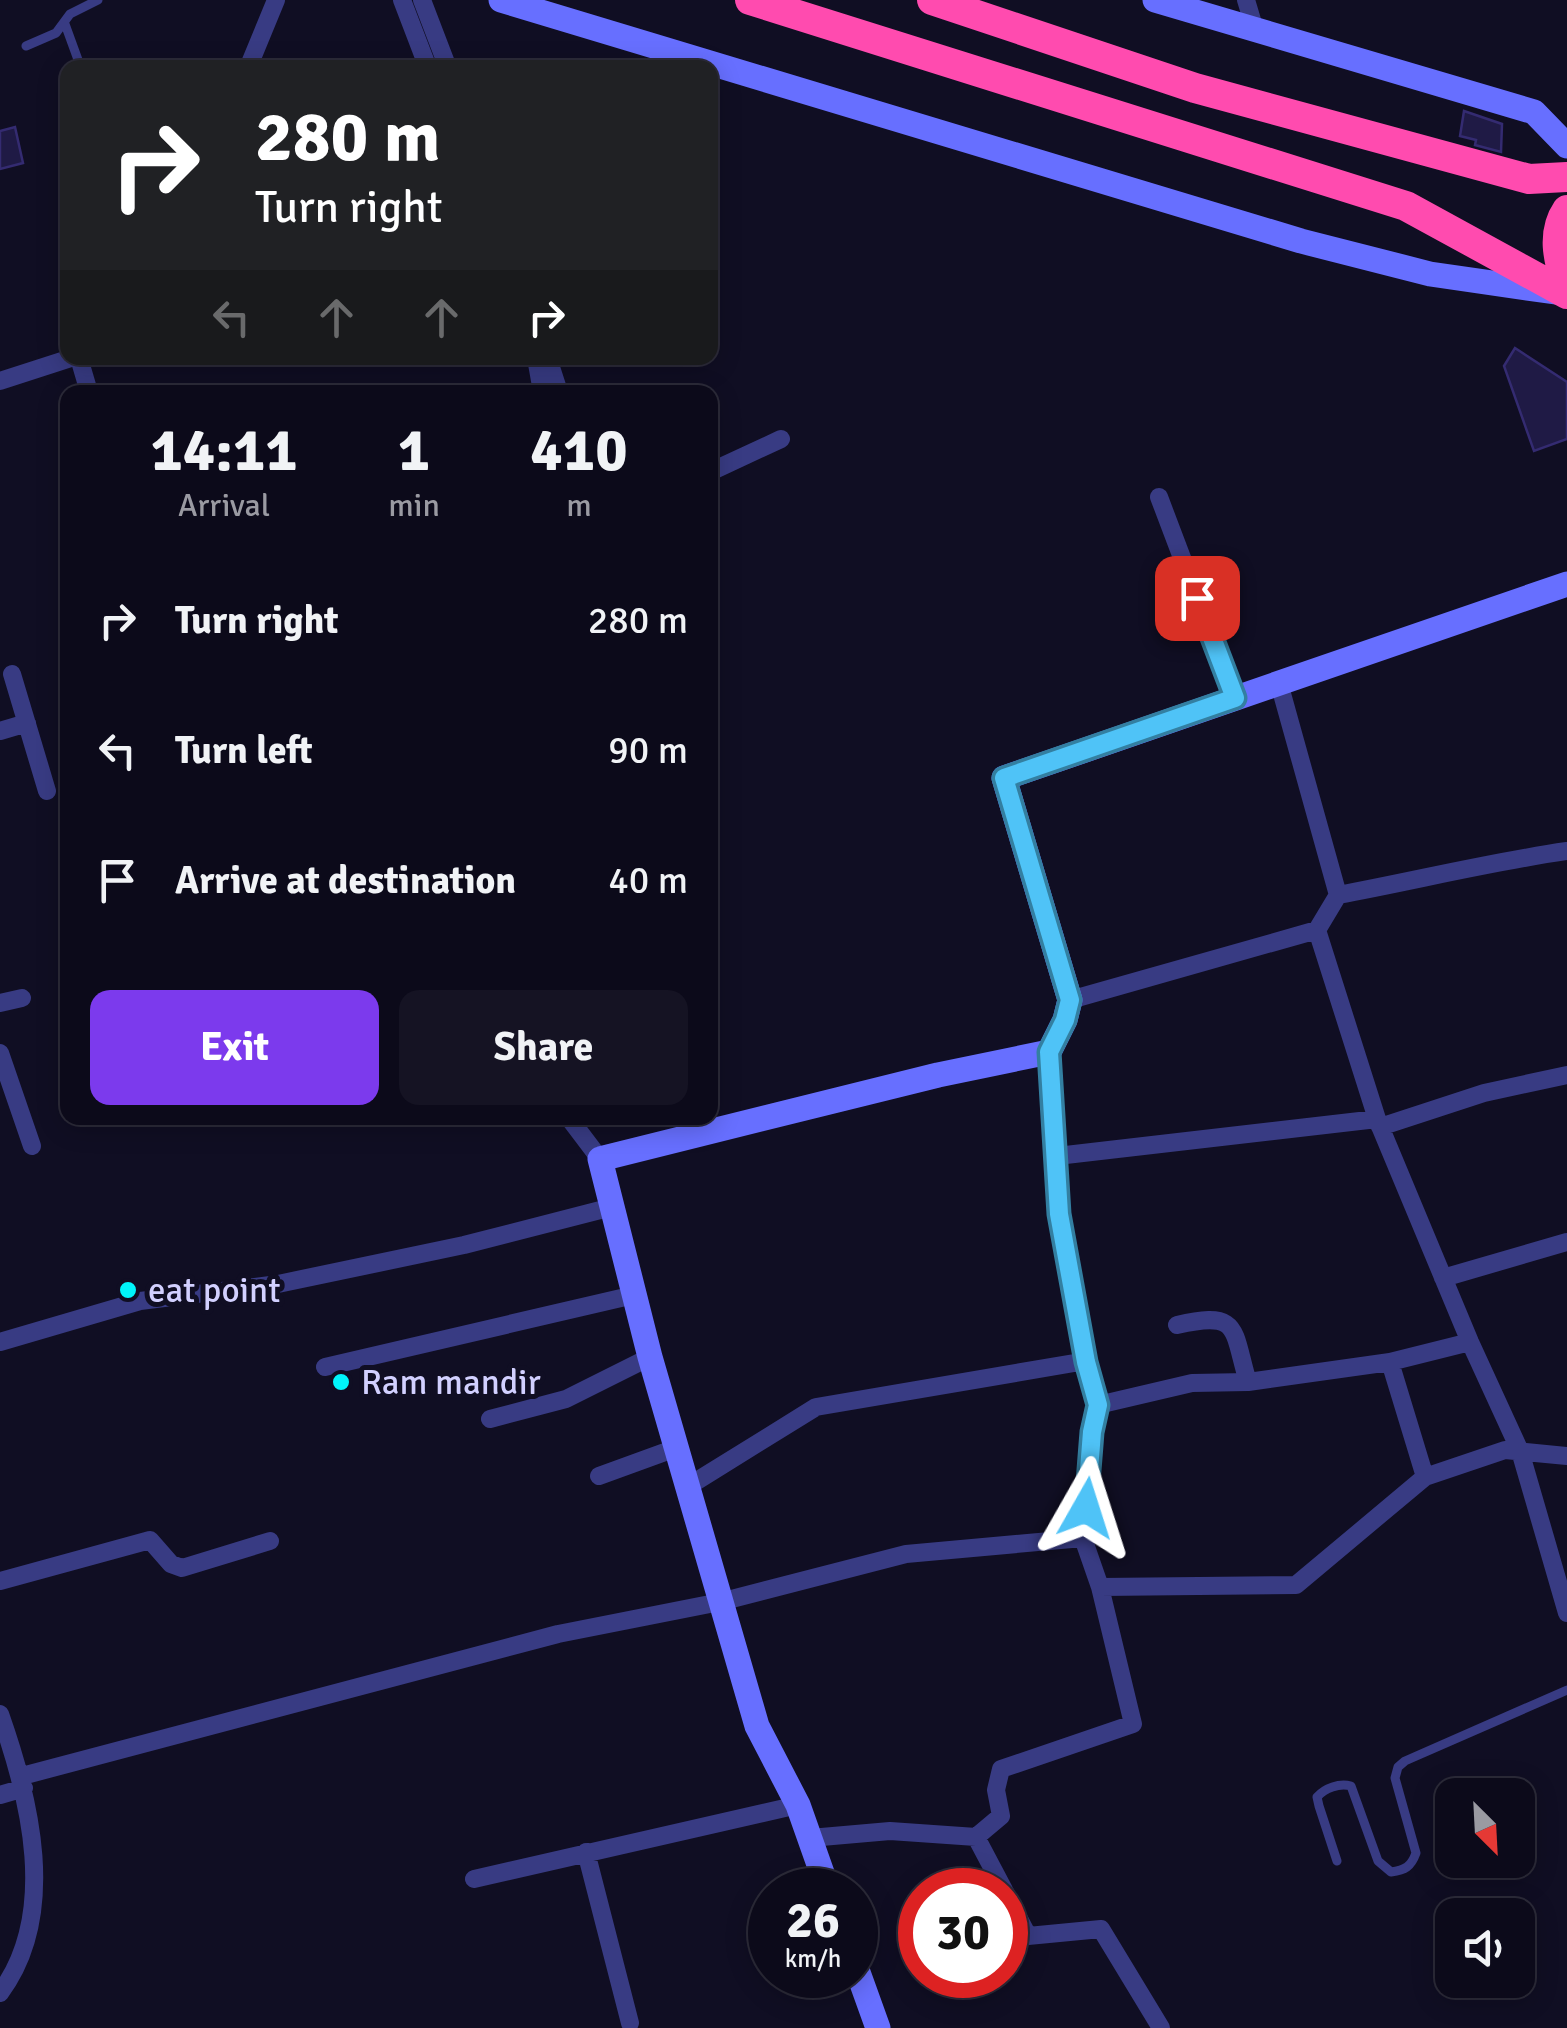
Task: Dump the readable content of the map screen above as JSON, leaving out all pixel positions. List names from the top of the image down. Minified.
{"places":["eat point","Ram mandir"],"north":"bottom right","page":{"turn":["280 m","Turn right"],"eta":["14:11","Arrival","1","min","410","m"],"list":[{"name":"Turn right","value":"280 m"},{"name":"Turn left","value":"90 m"},{"name":"Arrive at destination","value":"40 m"}],"buttons":["Exit","Share"],"speed":"26 km/h","limit":"30"}}
